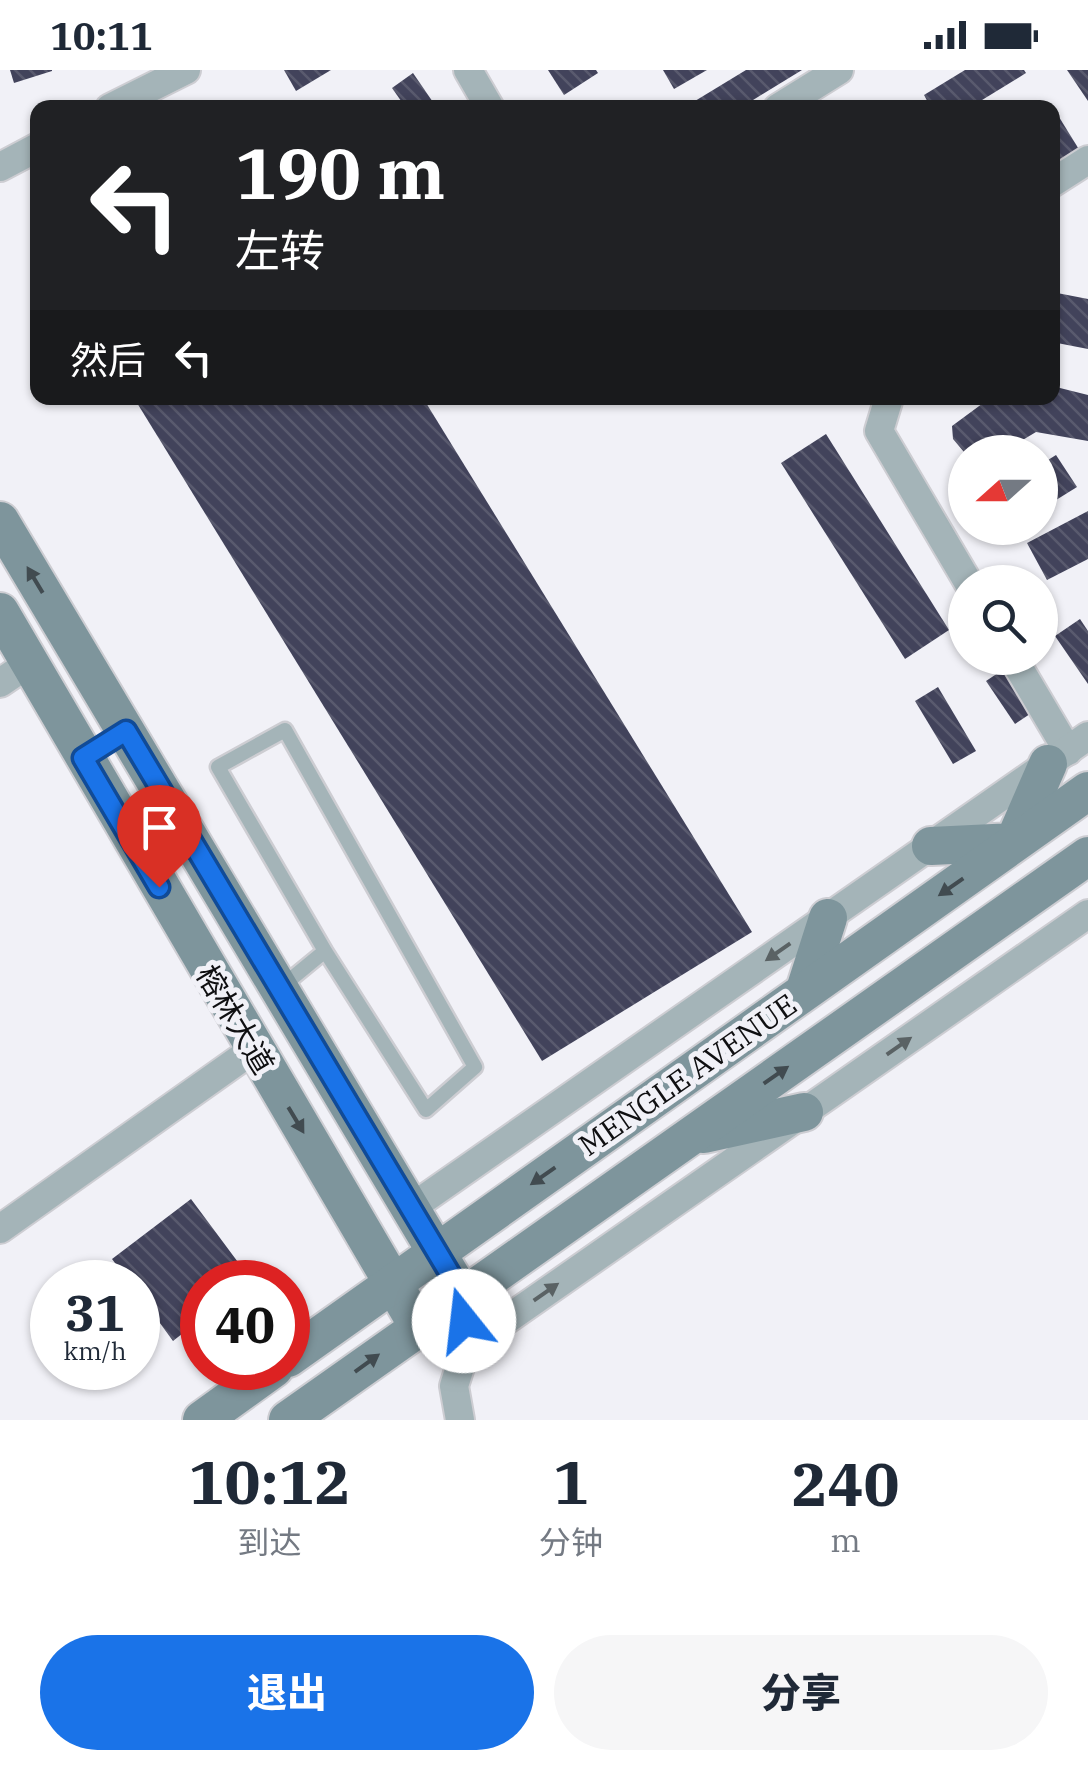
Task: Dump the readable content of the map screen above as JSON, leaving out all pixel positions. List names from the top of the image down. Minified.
{"streets":{"main road":["榕林大道","MENGLE AVENUE"]},"crossings":[["榕林大道","MENGLE AVENUE"]],"north":"left","page":{"status":"10:11","turn":["190 m","左转"],"then":"然后","speed":"31 km/h","limit":"40","eta":["10:12","到达","1","分钟","240","m"],"buttons":["退出","分享"]}}
